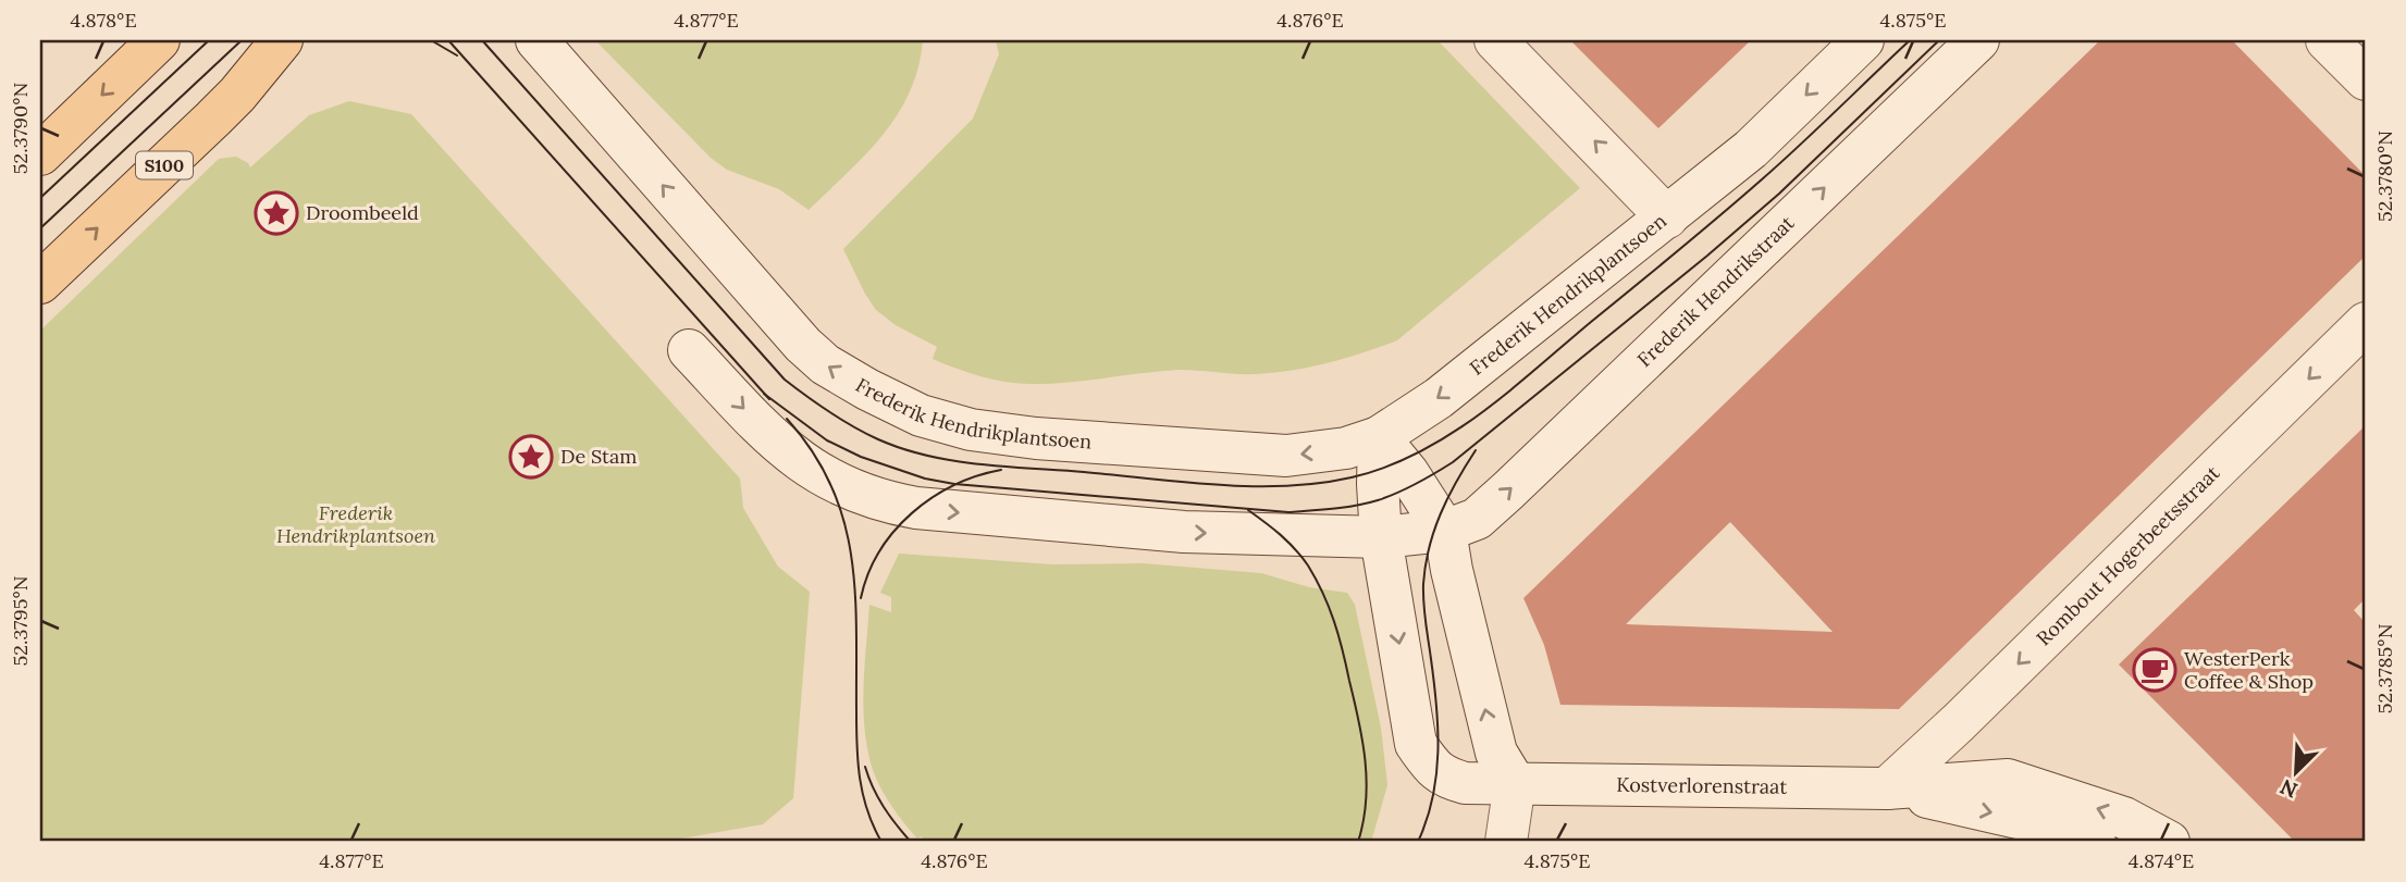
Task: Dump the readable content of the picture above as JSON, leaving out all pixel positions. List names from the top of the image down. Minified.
{"streets":{"main road":["S100"],"street":["Frederik Hendrikstraat","Frederik Hendrikplantsoen","Rombout Hogerbeetsstraat","Kostverlorenstraat"]},"crossings":[["Rombout Hogerbeetsstraat","Kostverlorenstraat"]],"one_way":["Rombout Hogerbeetsstraat"],"parks":["Frederik Hendrikplantsoen"],"places":{"place":["Droombeeld","De Stam"],"cafe":["WesterPerk Coffee & Shop"]},"north":"bottom left","coordinates":["4.878°E","4.877°E","4.876°E","4.875°E","52.3790°N","52.3780°N","52.3795°N","52.3785°N","4.874°E"]}
